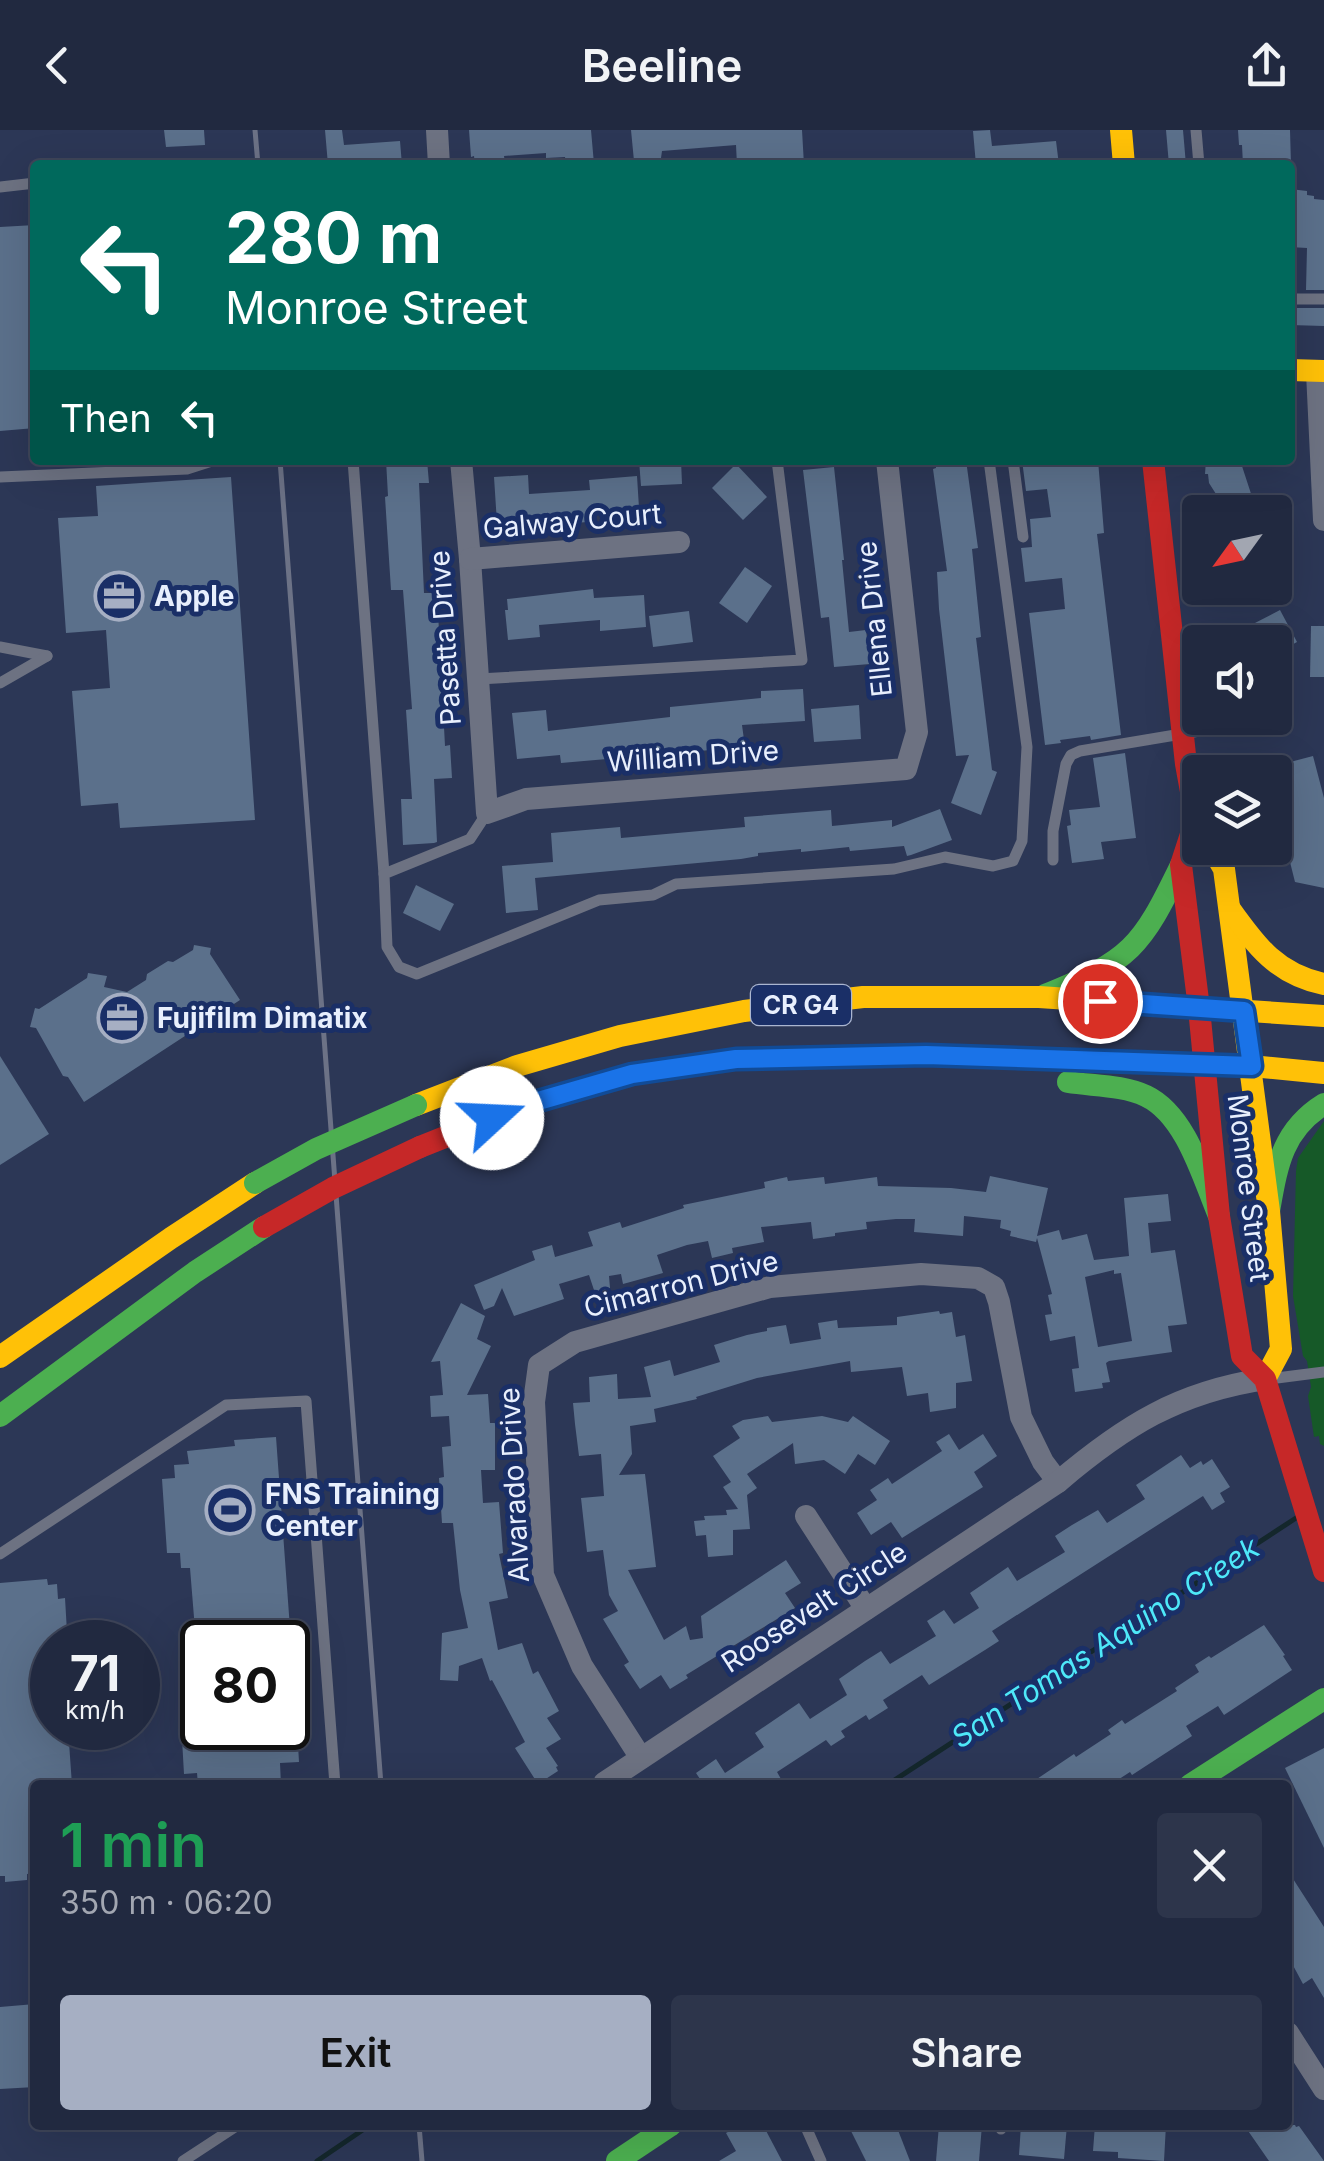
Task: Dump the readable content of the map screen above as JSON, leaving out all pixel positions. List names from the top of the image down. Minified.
{"streets":{"main road":["CR G4","Monroe Street"],"street":["Galway Court","Ellena Drive","Pasetta Drive","William Drive","Cimarron Drive","Alvarado Drive","Roosevelt Circle"]},"crossings":[["Galway Court","Pasetta Drive"],["Ellena Drive","William Drive"],["Pasetta Drive","William Drive"],["CR G4","Monroe Street"],["Monroe Street","Roosevelt Circle"],["Cimarron Drive","Alvarado Drive"],["Cimarron Drive","Roosevelt Circle"],["Alvarado Drive","Roosevelt Circle"]],"water":["San Tomas Aquino Creek"],"places":{"office":["Apple","Fujifilm Dimatix"],"sports":["FNS Training Center"]},"north":"bottom left","page":{"header":"Beeline","turn":["280 m","Monroe Street"],"then":"Then","speed":"71 km/h","limit":"80","heading":["1 min","350 m · 06:20"],"buttons":["Exit","Share"]}}
